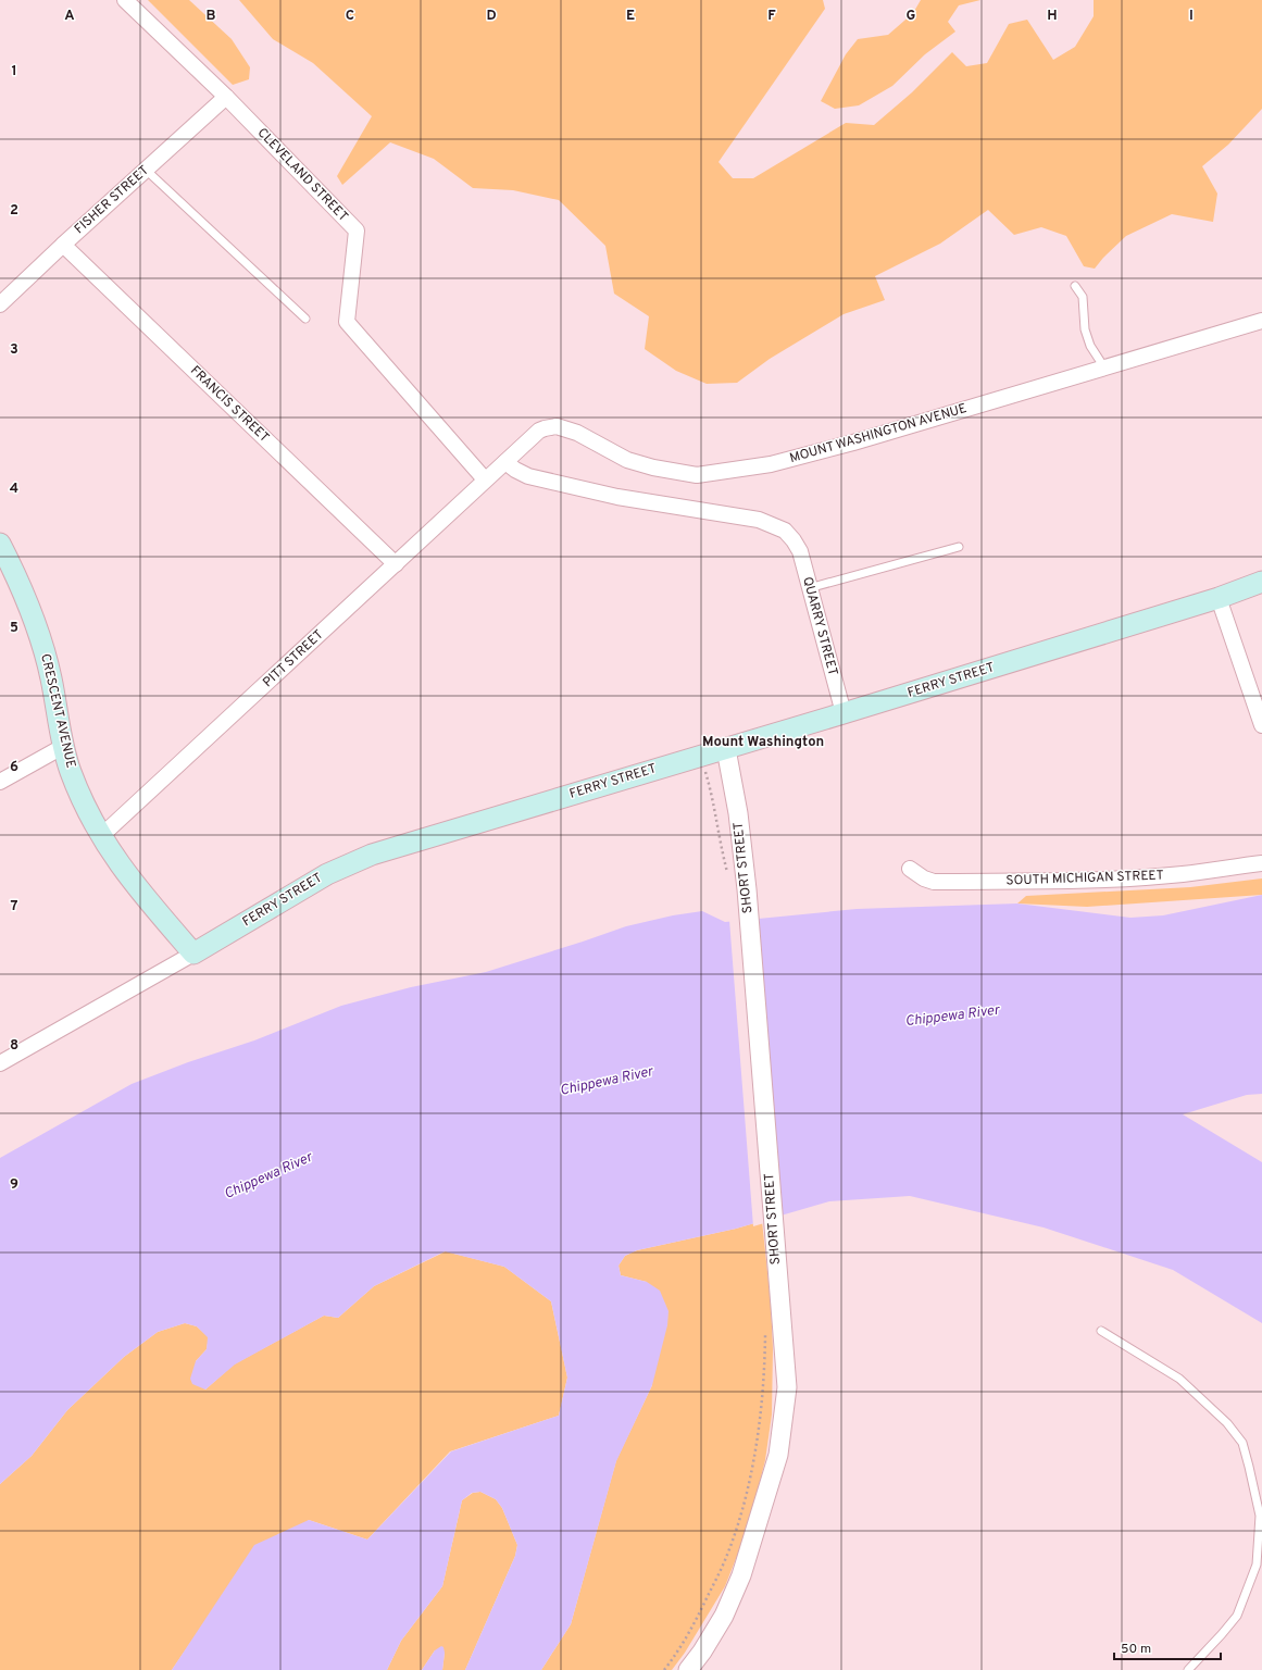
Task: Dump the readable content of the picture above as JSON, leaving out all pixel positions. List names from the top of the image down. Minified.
{"streets":{"main road":["FERRY STREET","CRESCENT AVENUE"],"street":["CLEVELAND STREET","FISHER STREET","FRANCIS STREET","MOUNT WASHINGTON AVENUE","QUARRY STREET","PITT STREET","SHORT STREET","SOUTH MICHIGAN STREET"]},"crossings":[["CLEVELAND STREET","FISHER STREET"],["CLEVELAND STREET","MOUNT WASHINGTON AVENUE"],["CLEVELAND STREET","PITT STREET"],["FISHER STREET","FRANCIS STREET"],["FRANCIS STREET","PITT STREET"],["MOUNT WASHINGTON AVENUE","QUARRY STREET"],["MOUNT WASHINGTON AVENUE","PITT STREET"],["QUARRY STREET","FERRY STREET"],["PITT STREET","CRESCENT AVENUE"],["FERRY STREET","CRESCENT AVENUE"],["FERRY STREET","SHORT STREET"]],"districts":["Mount Washington"],"water":["Chippewa River"],"scale_bar":"50 m","grid":{"columns":["A","B","C","D","E","F","G","H","I"],"rows":["1","2","3","4","5","6","7","8","9"]}}
